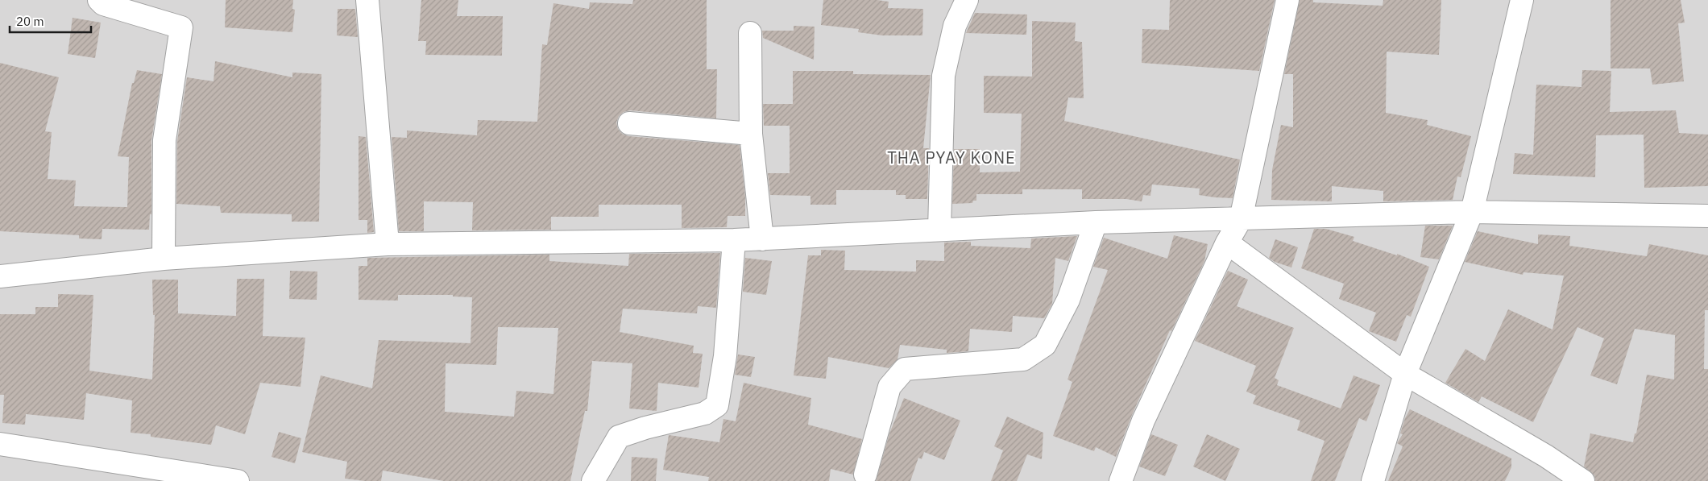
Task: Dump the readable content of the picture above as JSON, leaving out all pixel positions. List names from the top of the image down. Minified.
{"districts":["THA PYAY KONE"],"scale_bar":"20 m"}
